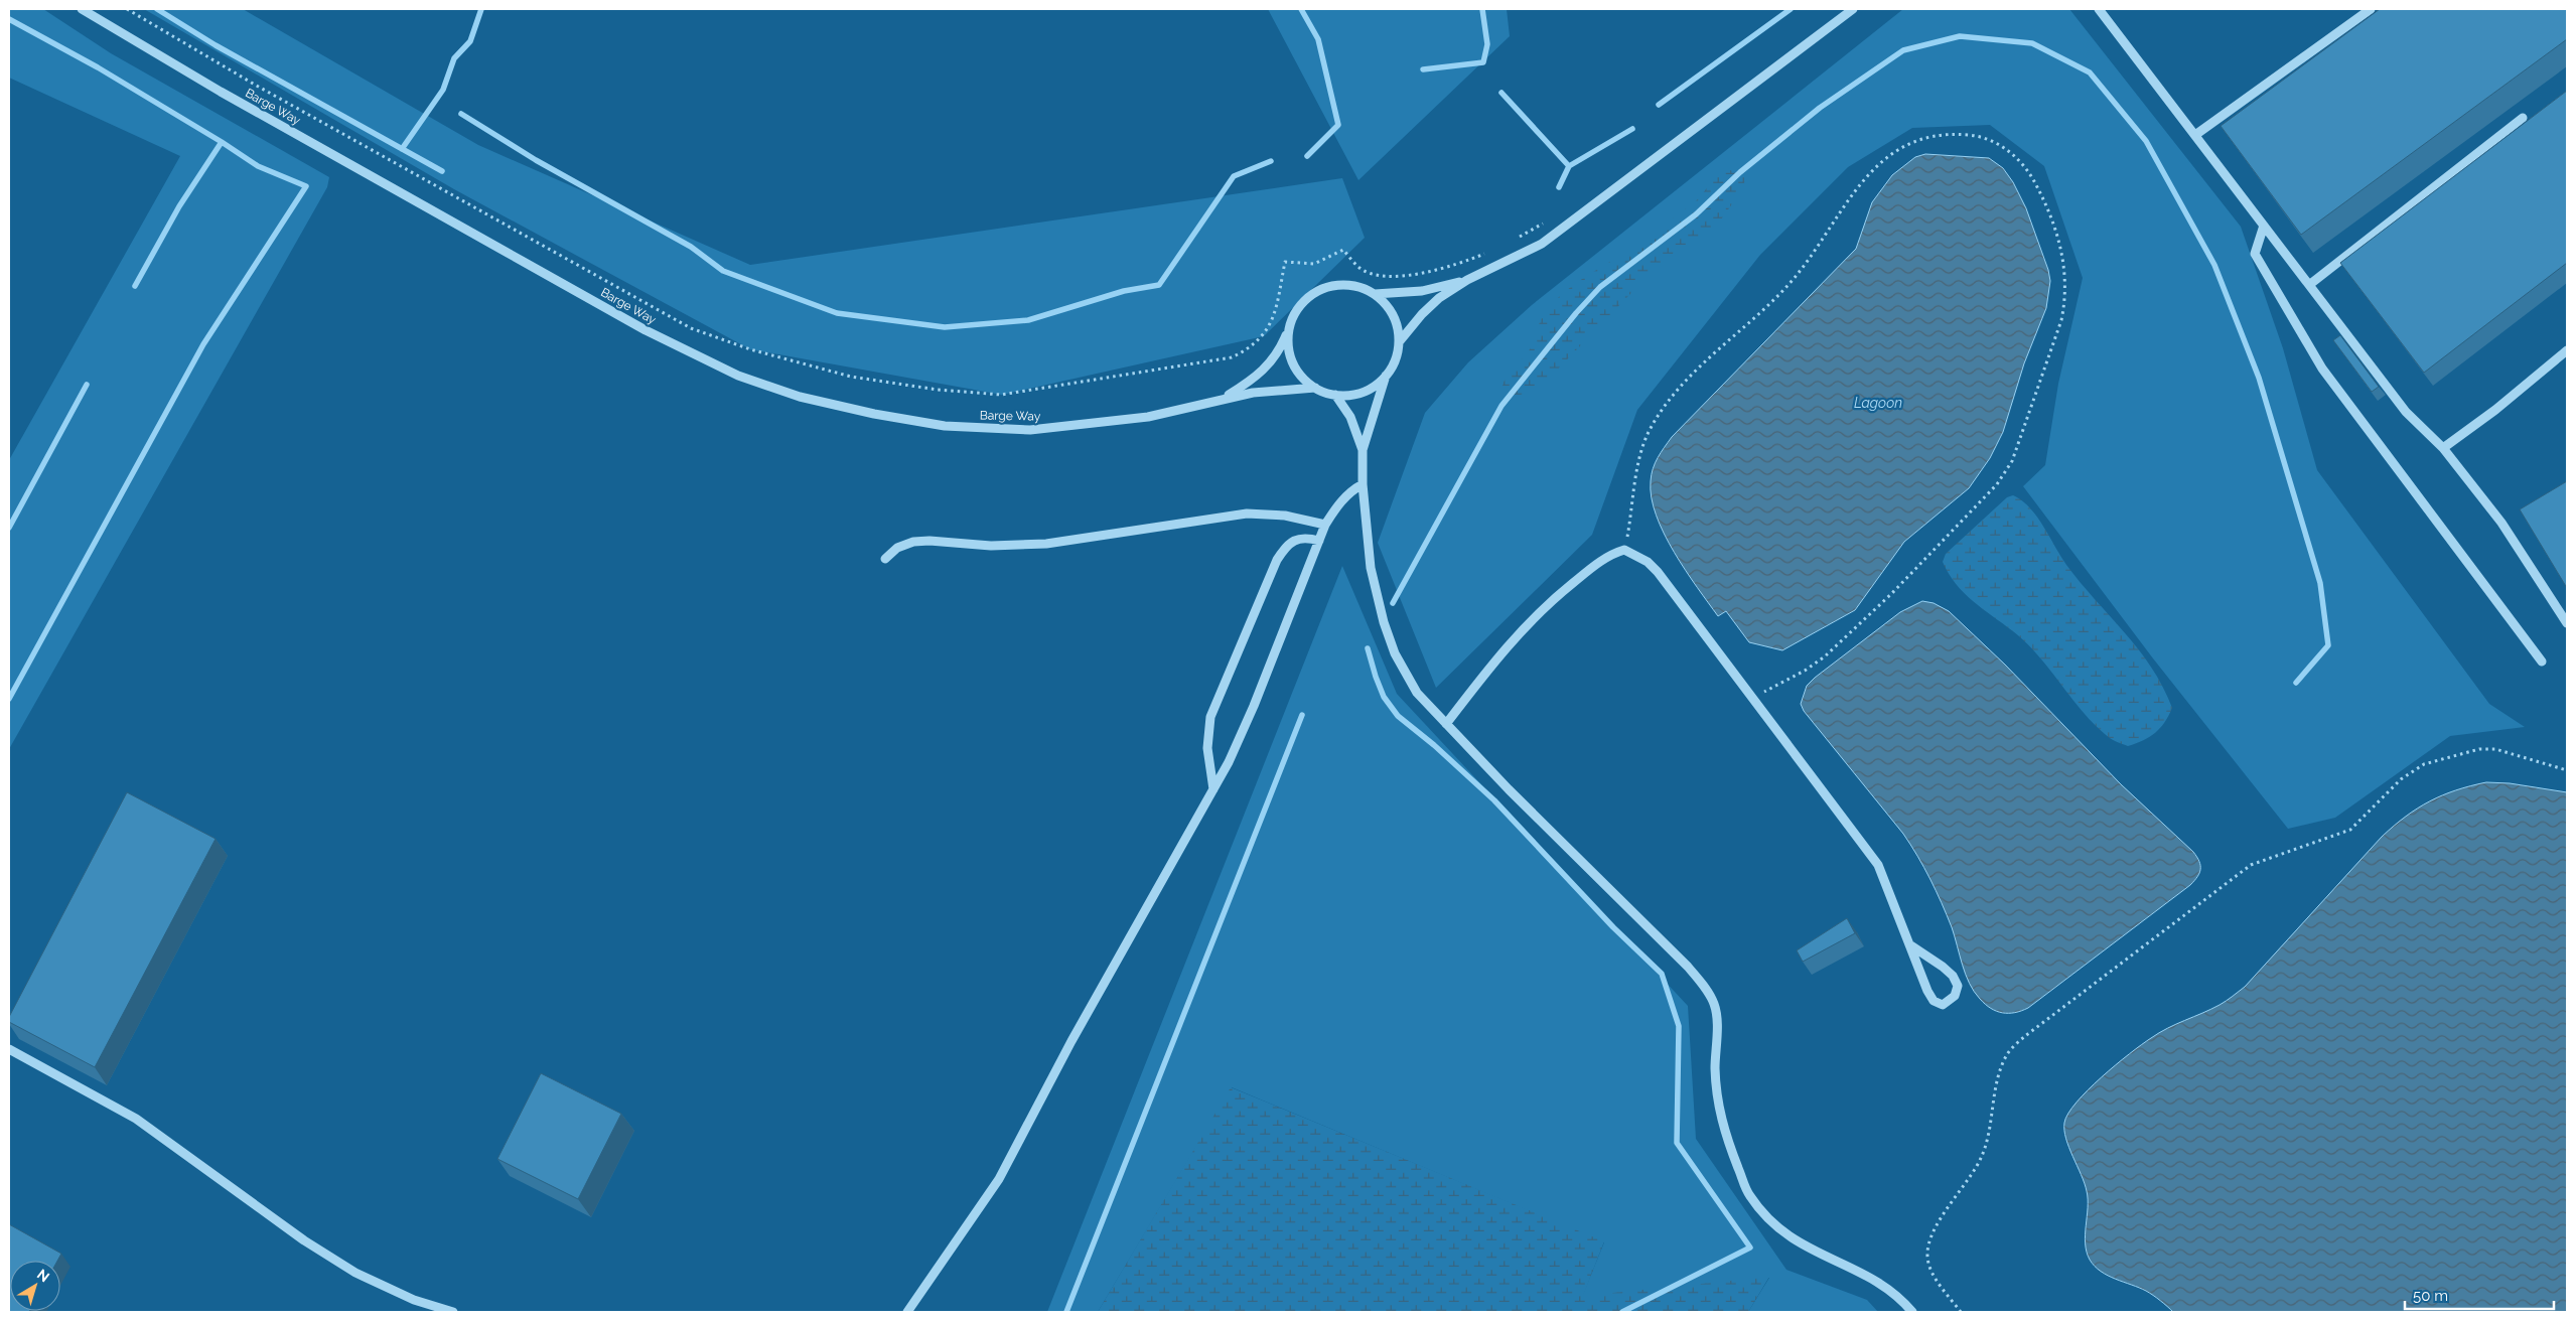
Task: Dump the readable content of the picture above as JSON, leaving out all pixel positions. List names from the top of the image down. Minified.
{"streets":{"street":["Barge Way"]},"water":["Lagoon"],"scale_bar":"50 m","north":"top right"}
